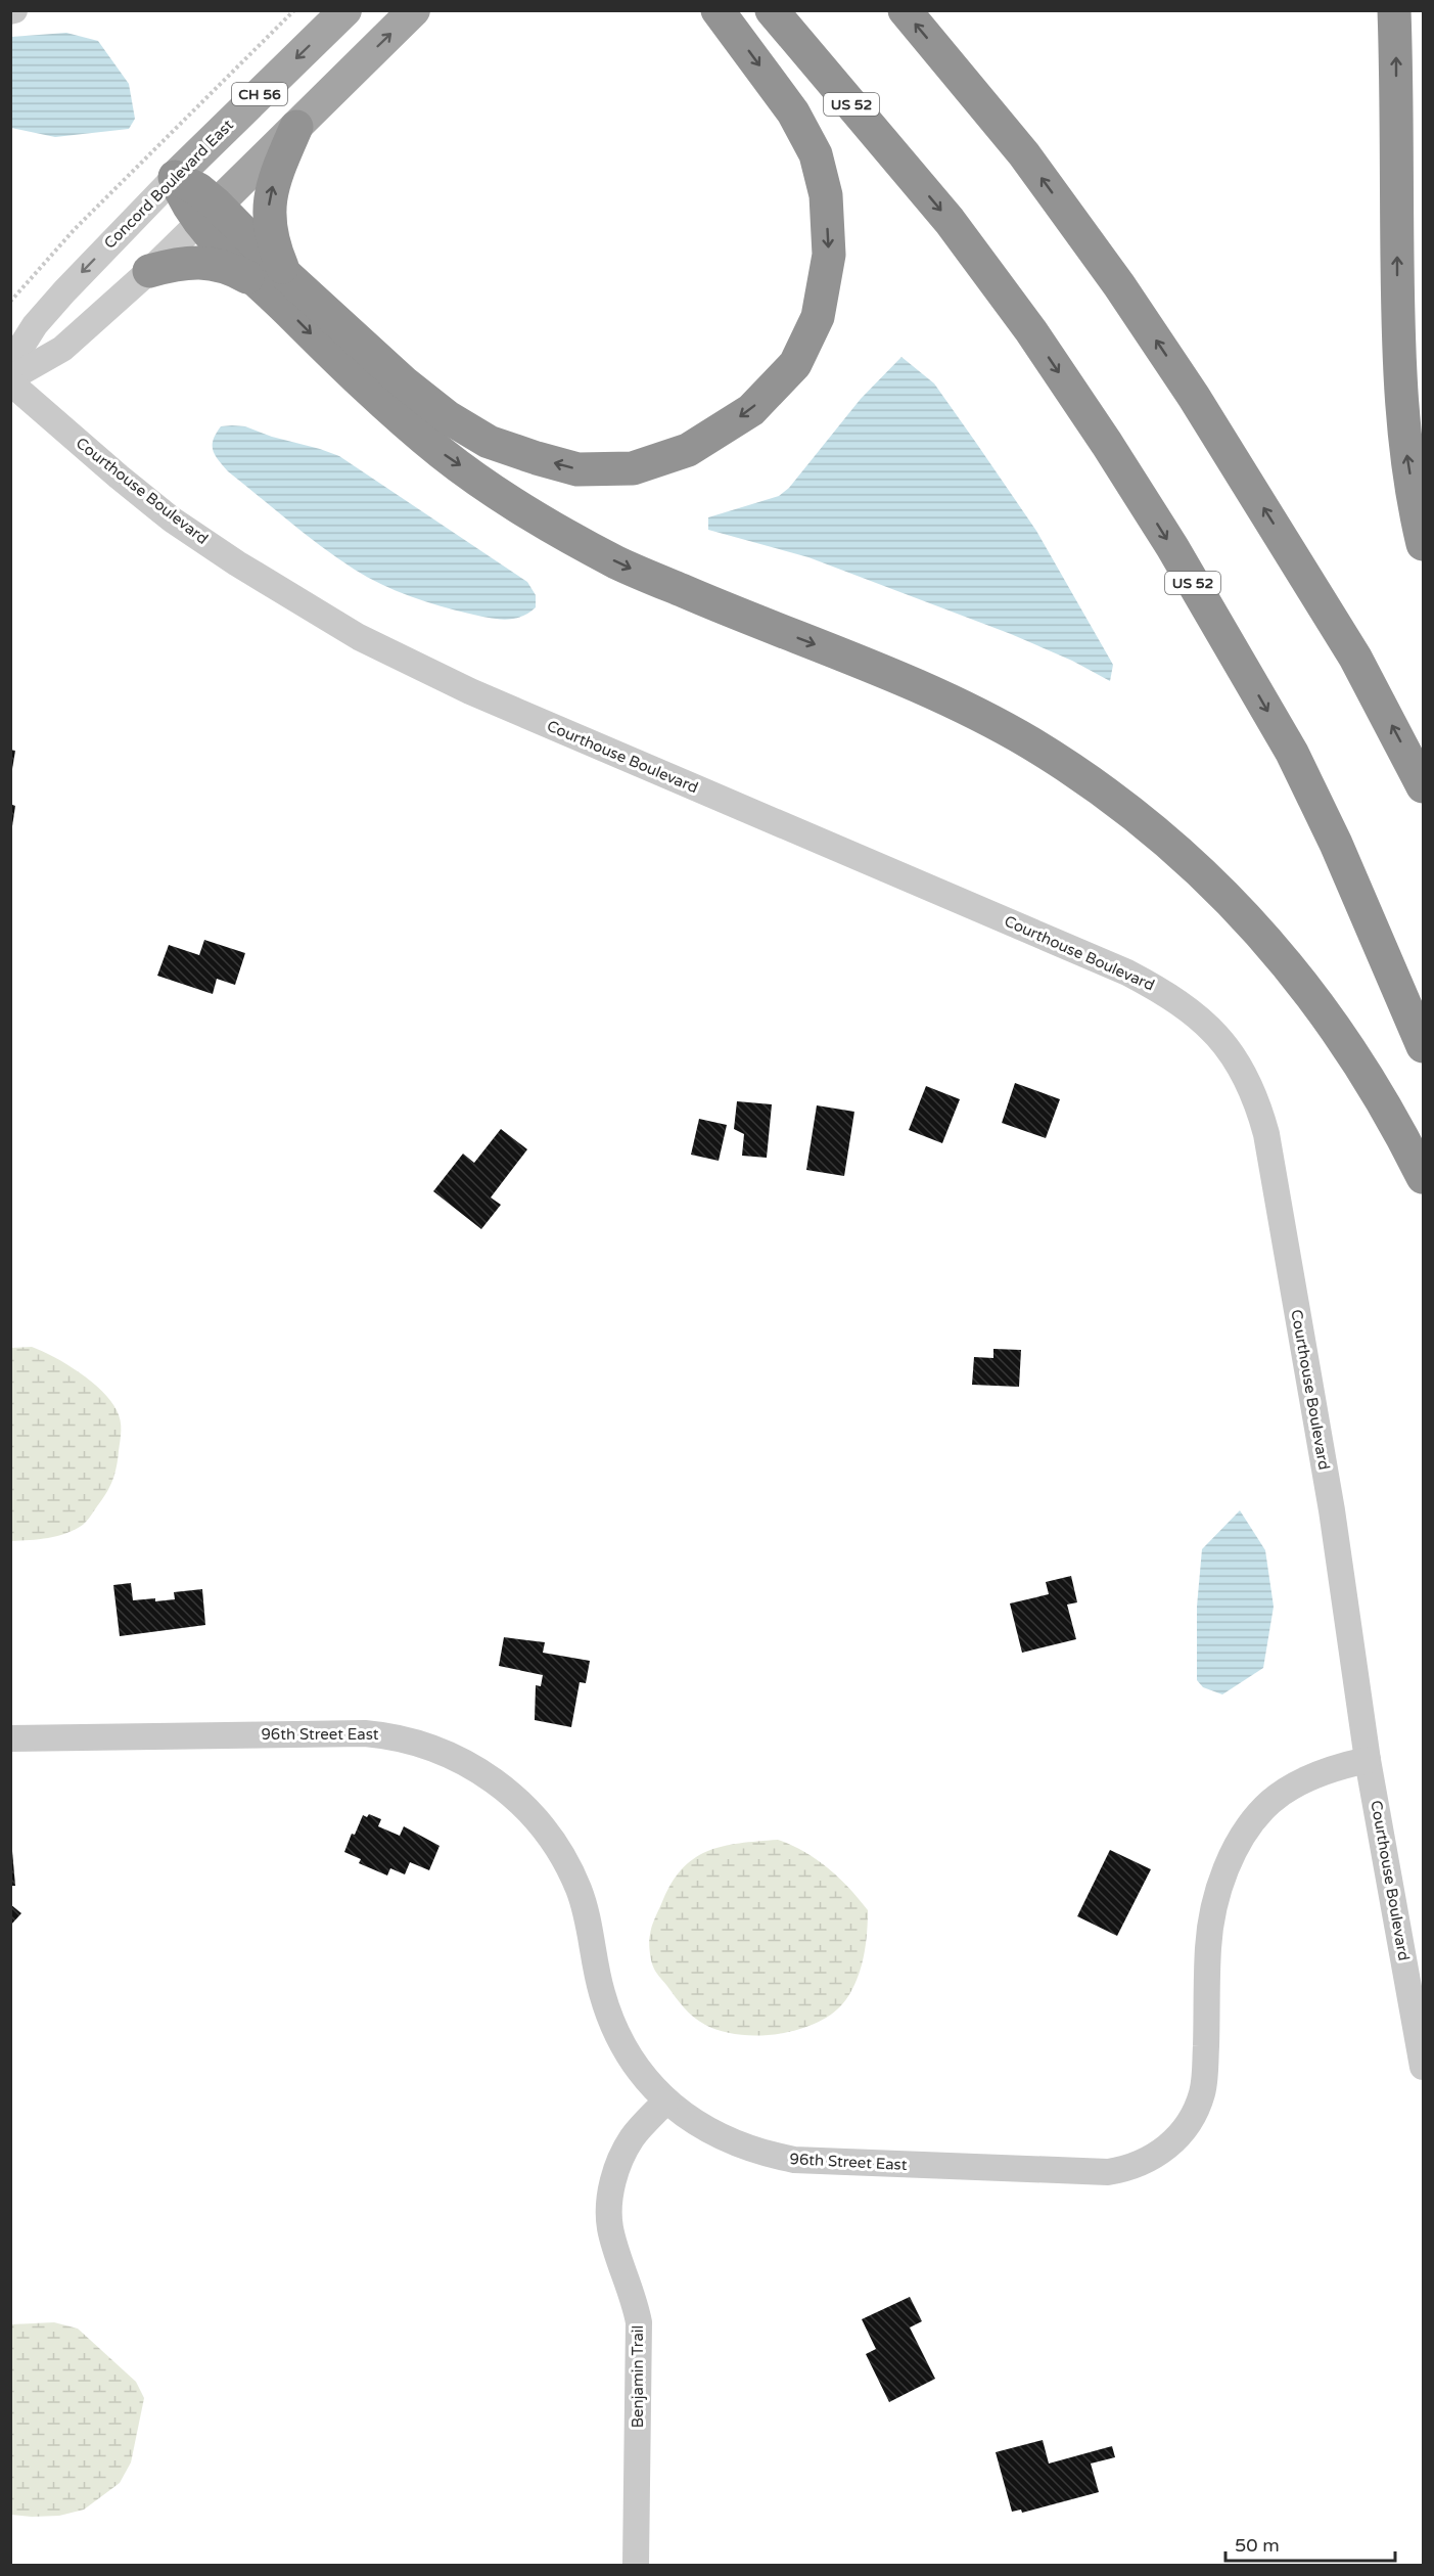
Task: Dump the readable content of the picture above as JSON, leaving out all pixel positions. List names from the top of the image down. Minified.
{"streets":{"highway":["US 52"],"main road":["CH 56","Concord Boulevard East"],"street":["Courthouse Boulevard","96th Street East","Benjamin Trail"]},"crossings":[["Courthouse Boulevard","96th Street East"],["96th Street East","Benjamin Trail"]],"scale_bar":"50 m"}
